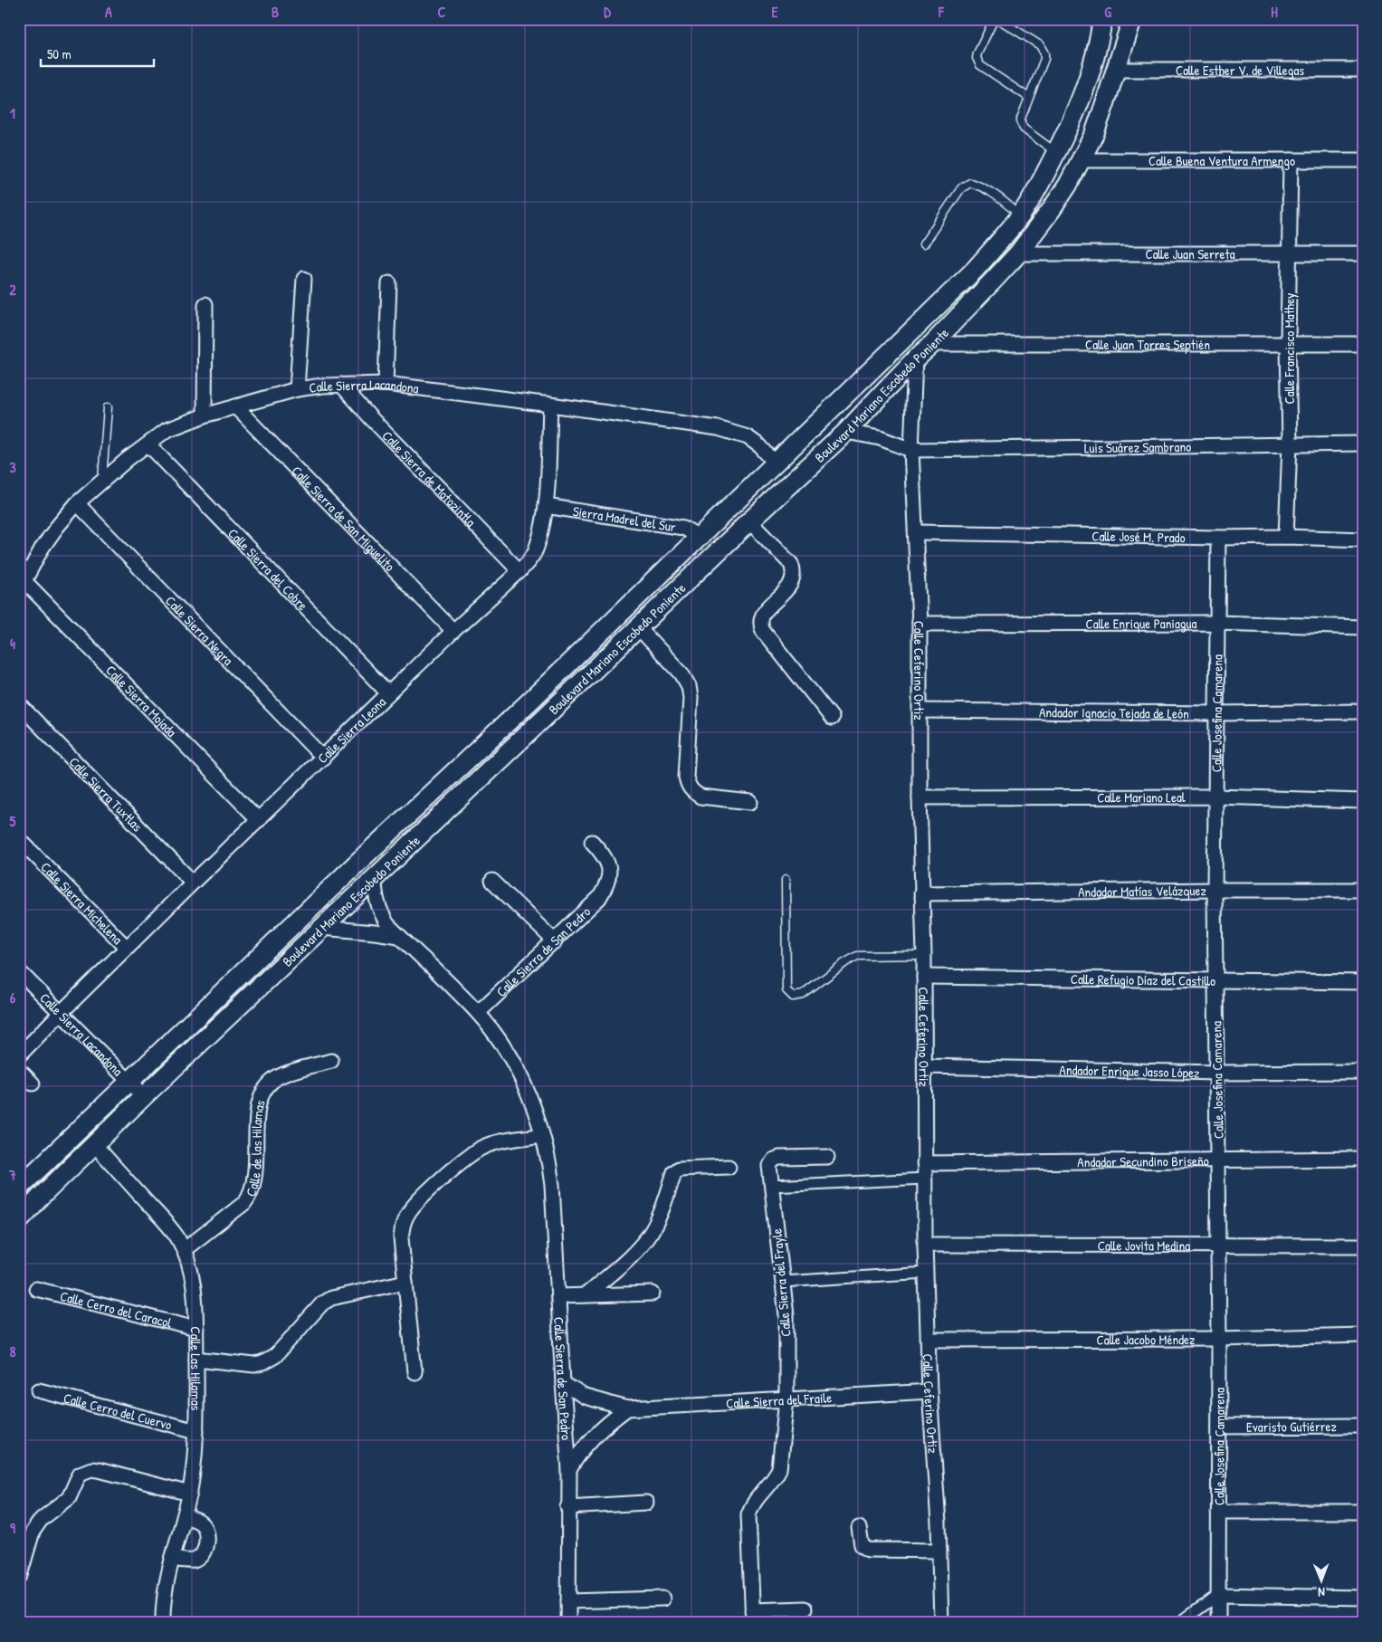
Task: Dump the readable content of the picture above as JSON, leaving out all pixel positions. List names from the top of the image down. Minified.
{"streets":{"street":["Calle Esther V. de Villegas","Calle Buena Ventura Armengo","Calle Juan Serreta","Calle Juan Torres Septién","Calle Francisco Mathey","Calle Sierra Lacandona","Boulevard Mariano Escobedo Poniente","Luis Suárez Sambrano","Calle Sierra de Motozintla","Calle Sierra de San Miguelito","Sierra Madrel del Sur","Calle José M. Prado","Calle Sierra del Cobre","Calle Enrique Paniagua","Calle Sierra Negra","Calle Ceferino Ortiz","Calle Sierra Mojada","Andador Ignacio Tejada de León","Calle Josefina Camarena","Calle Sierra Leona","Calle Sierra Tuxtlas","Calle Mariano Leal","Andador Matías Velázquez","Calle Sierra Michelena","Calle Sierra de San Pedro","Calle Refugio Díaz del Castillo","Andador Enrique Jasso López","Calle de las Hilamas","Andador Secundino Briseño","Calle Jovita Medina","Calle Sierra del Frayle","Calle Cerro del Caracol","Calle Jacobo Méndez","Calle Las Hilamas","Calle Sierra del Fraile","Calle Cerro del Cuervo","Evaristo Gutiérrez"]},"crossings":[["Calle Esther V. de Villegas","Boulevard Mariano Escobedo Poniente"],["Calle Buena Ventura Armengo","Calle Francisco Mathey"],["Calle Buena Ventura Armengo","Boulevard Mariano Escobedo Poniente"],["Calle Juan Serreta","Calle Francisco Mathey"],["Calle Juan Serreta","Boulevard Mariano Escobedo Poniente"],["Calle Juan Torres Septién","Calle Francisco Mathey"],["Calle Juan Torres Septién","Boulevard Mariano Escobedo Poniente"],["Calle Francisco Mathey","Luis Suárez Sambrano"],["Calle Francisco Mathey","Calle José M. Prado"],["Calle Sierra Lacandona","Boulevard Mariano Escobedo Poniente"],["Calle Sierra Lacandona","Calle Sierra de Motozintla"],["Calle Sierra Lacandona","Calle Sierra de San Miguelito"],["Calle Sierra Lacandona","Calle Sierra del Cobre"],["Calle Sierra Lacandona","Calle Sierra Negra"],["Calle Sierra Lacandona","Calle Sierra Mojada"],["Calle Sierra Lacandona","Calle Sierra Leona"],["Boulevard Mariano Escobedo Poniente","Sierra Madrel del Sur"],["Boulevard Mariano Escobedo Poniente","Calle Ceferino Ortiz"],["Boulevard Mariano Escobedo Poniente","Calle Sierra de San Pedro"],["Boulevard Mariano Escobedo Poniente","Calle Las Hilamas"],["Luis Suárez Sambrano","Calle Ceferino Ortiz"],["Calle Sierra de Motozintla","Calle Sierra Leona"],["Calle Sierra de San Miguelito","Calle Sierra Leona"],["Sierra Madrel del Sur","Calle Sierra Leona"],["Calle José M. Prado","Calle Ceferino Ortiz"],["Calle José M. Prado","Calle Josefina Camarena"],["Calle Sierra del Cobre","Calle Sierra Leona"],["Calle Enrique Paniagua","Calle Ceferino Ortiz"],["Calle Enrique Paniagua","Calle Josefina Camarena"],["Calle Sierra Negra","Calle Sierra Leona"],["Calle Ceferino Ortiz","Andador Ignacio Tejada de León"],["Calle Ceferino Ortiz","Calle Mariano Leal"],["Calle Ceferino Ortiz","Andador Matías Velázquez"],["Calle Ceferino Ortiz","Calle Refugio Díaz del Castillo"],["Calle Ceferino Ortiz","Andador Enrique Jasso López"],["Calle Ceferino Ortiz","Andador Secundino Briseño"],["Calle Ceferino Ortiz","Calle Jovita Medina"],["Calle Ceferino Ortiz","Calle Jacobo Méndez"],["Calle Ceferino Ortiz","Calle Sierra del Fraile"],["Calle Sierra Mojada","Calle Sierra Leona"],["Andador Ignacio Tejada de León","Calle Josefina Camarena"],["Calle Josefina Camarena","Calle Mariano Leal"],["Calle Josefina Camarena","Andador Matías Velázquez"],["Calle Josefina Camarena","Calle Refugio Díaz del Castillo"],["Calle Josefina Camarena","Andador Enrique Jasso López"],["Calle Josefina Camarena","Andador Secundino Briseño"],["Calle Josefina Camarena","Calle Jovita Medina"],["Calle Josefina Camarena","Calle Jacobo Méndez"],["Calle Josefina Camarena","Evaristo Gutiérrez"],["Calle Sierra Leona","Calle Sierra Tuxtlas"],["Calle Sierra Leona","Calle Sierra Michelena"],["Calle Sierra de San Pedro","Calle Sierra del Fraile"],["Calle de las Hilamas","Calle Las Hilamas"],["Calle Sierra del Frayle","Calle Sierra del Fraile"],["Calle Cerro del Caracol","Calle Las Hilamas"],["Calle Las Hilamas","Calle Cerro del Cuervo"]],"scale_bar":"50 m","north":"bottom","grid":{"columns":["A","B","C","D","E","F","G","H"],"rows":["1","2","3","4","5","6","7","8","9"]}}
